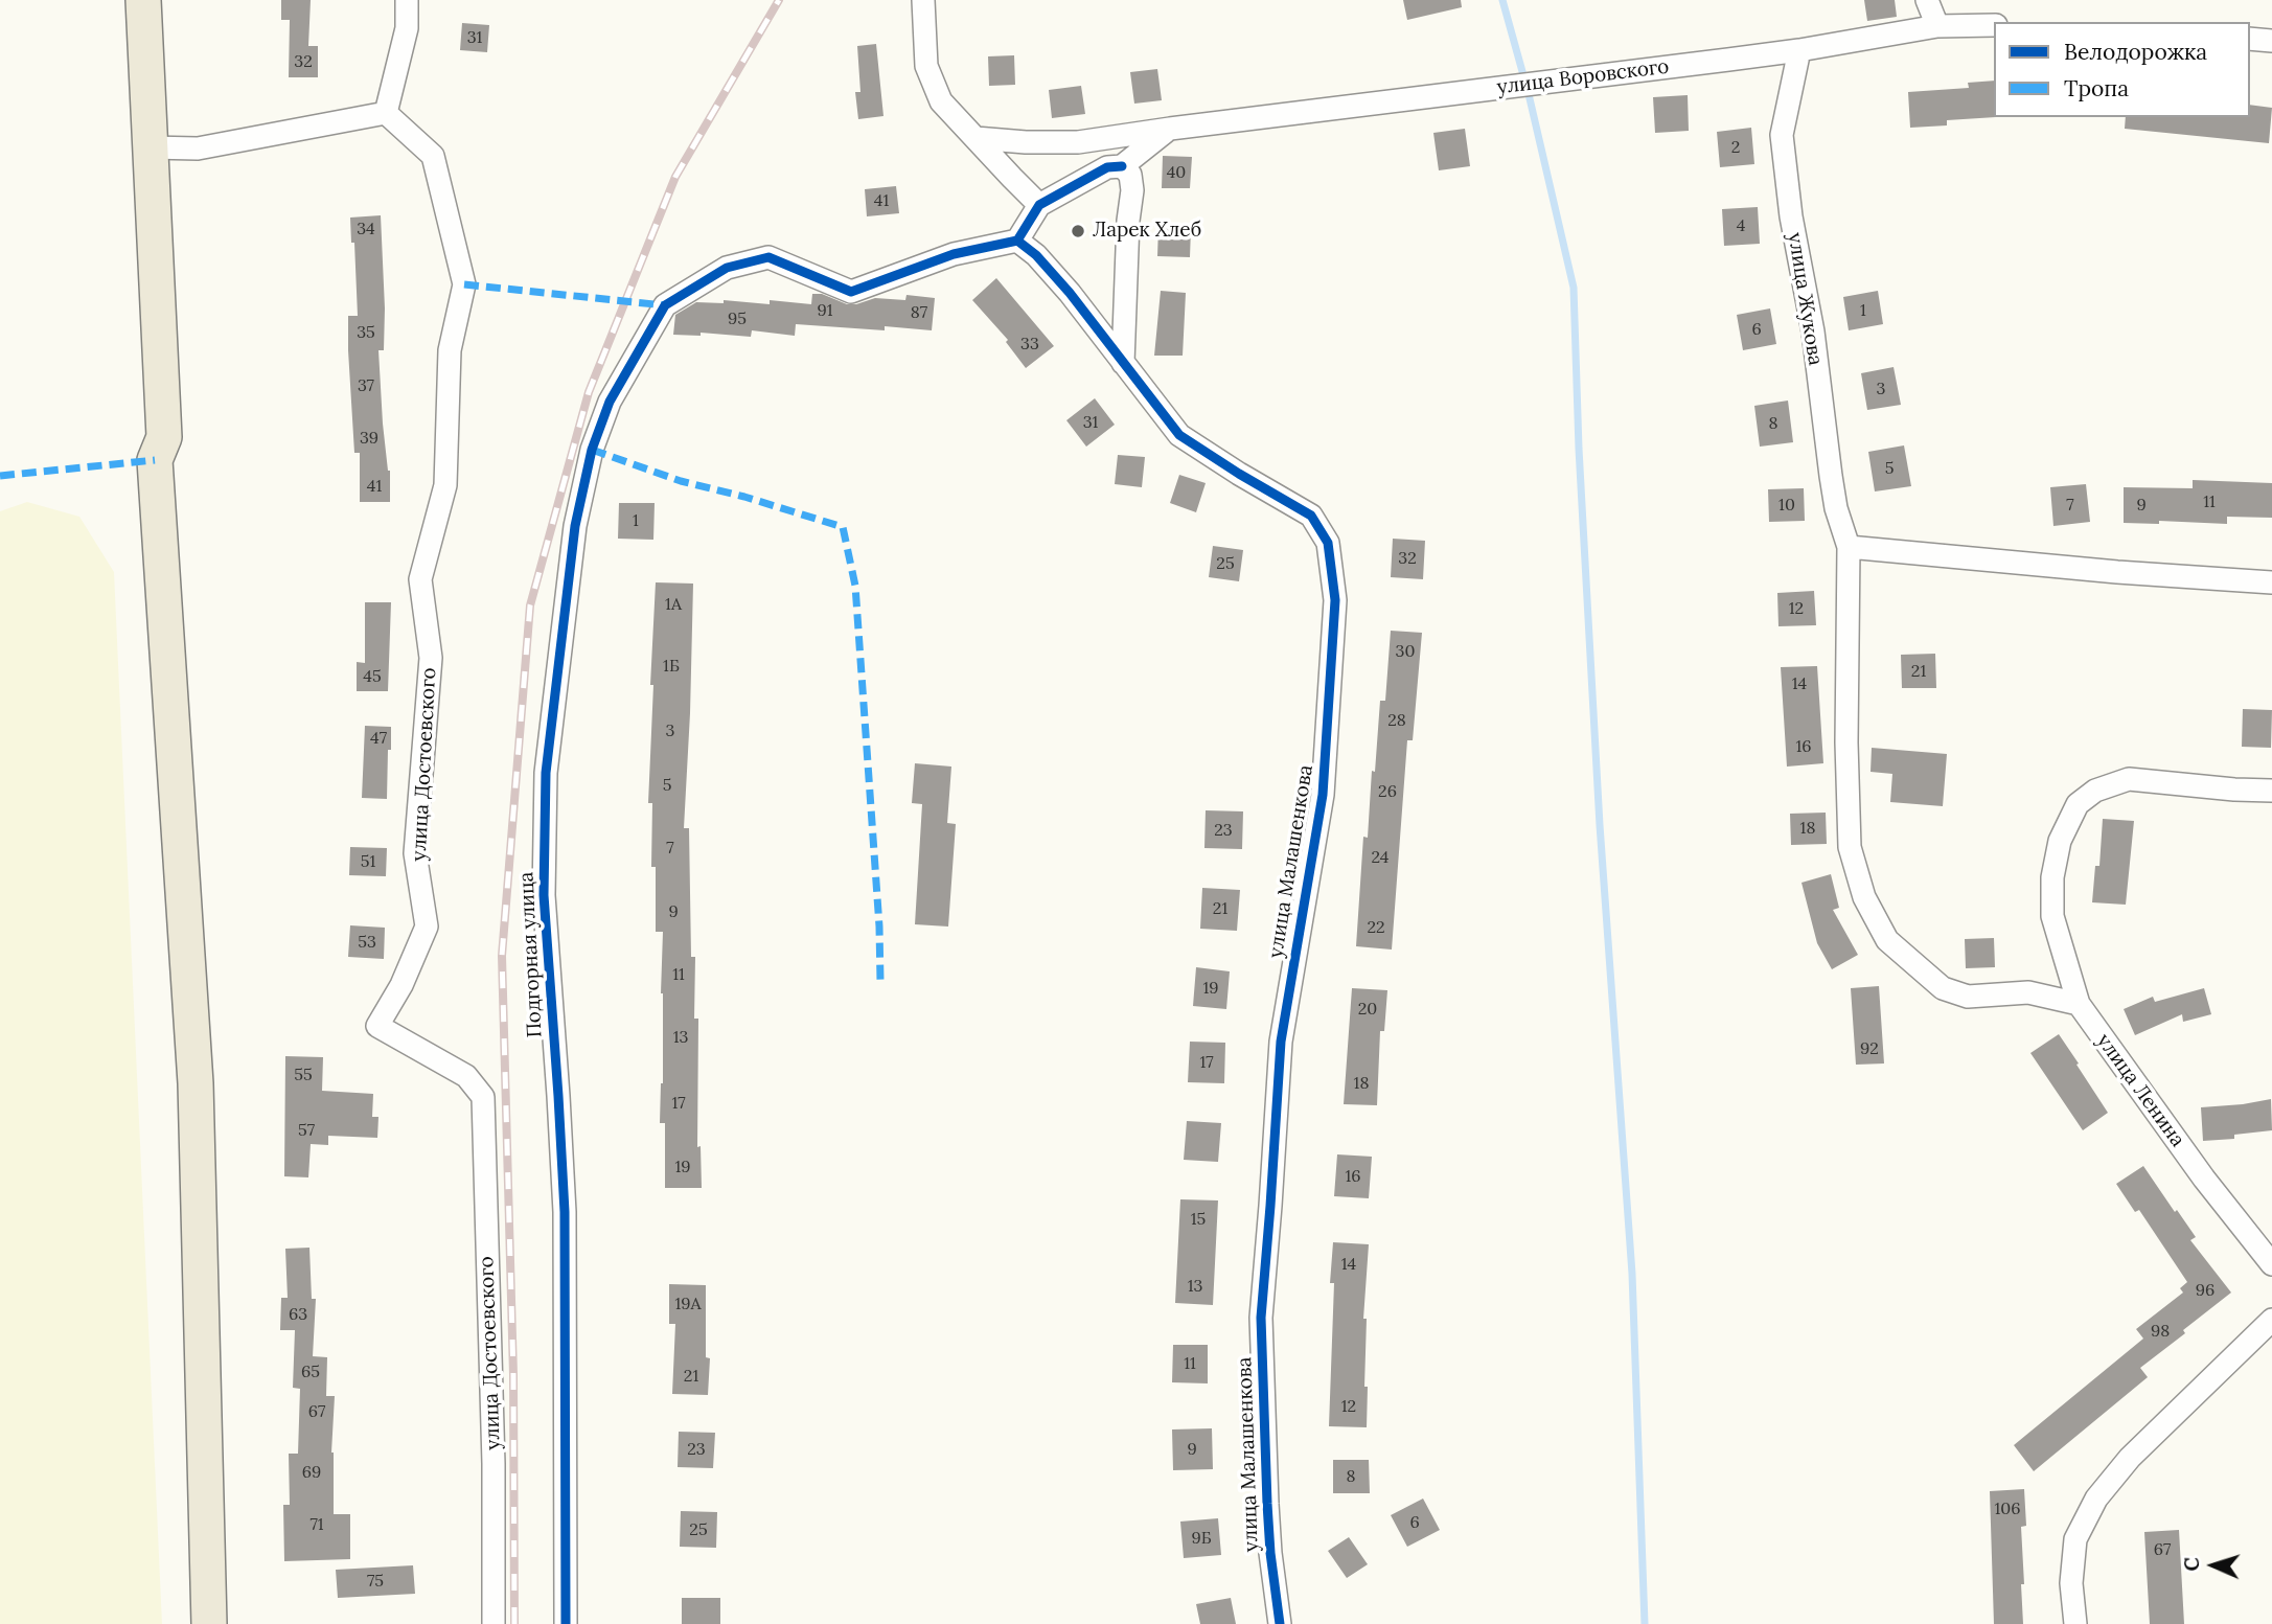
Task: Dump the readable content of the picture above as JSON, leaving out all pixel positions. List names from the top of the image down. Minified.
{"streets":{"street":["улица Воровского","улица Жукова","улица Достоевского","улица Малашенкова","Подгорная улица","улица Ленина"]},"crossings":[["улица Воровского","улица Жукова"],["улица Жукова","улица Ленина"],["улица Малашенкова","Подгорная улица"]],"places":["Ларек Хлеб"],"house_numbers":["31","32","2","40","41","4","34","91","1","87","95","6","35","33","37","3","31","8","39","5","41","11","10","7","9","1","32","25","1А","12","30","1Б","21","45","14","28","3","47","16","5","26","18","23","7","24","51","21","9","22","53","11","19","20","13","92","17","55","18","17","57","19","16","15","14","13","96","19А","63","98","11","65","21","12","67","23","9","69","8","106","6","71","25","9Б","67","75"],"legend":["Велодорожка","Тропа"],"north":"left"}
